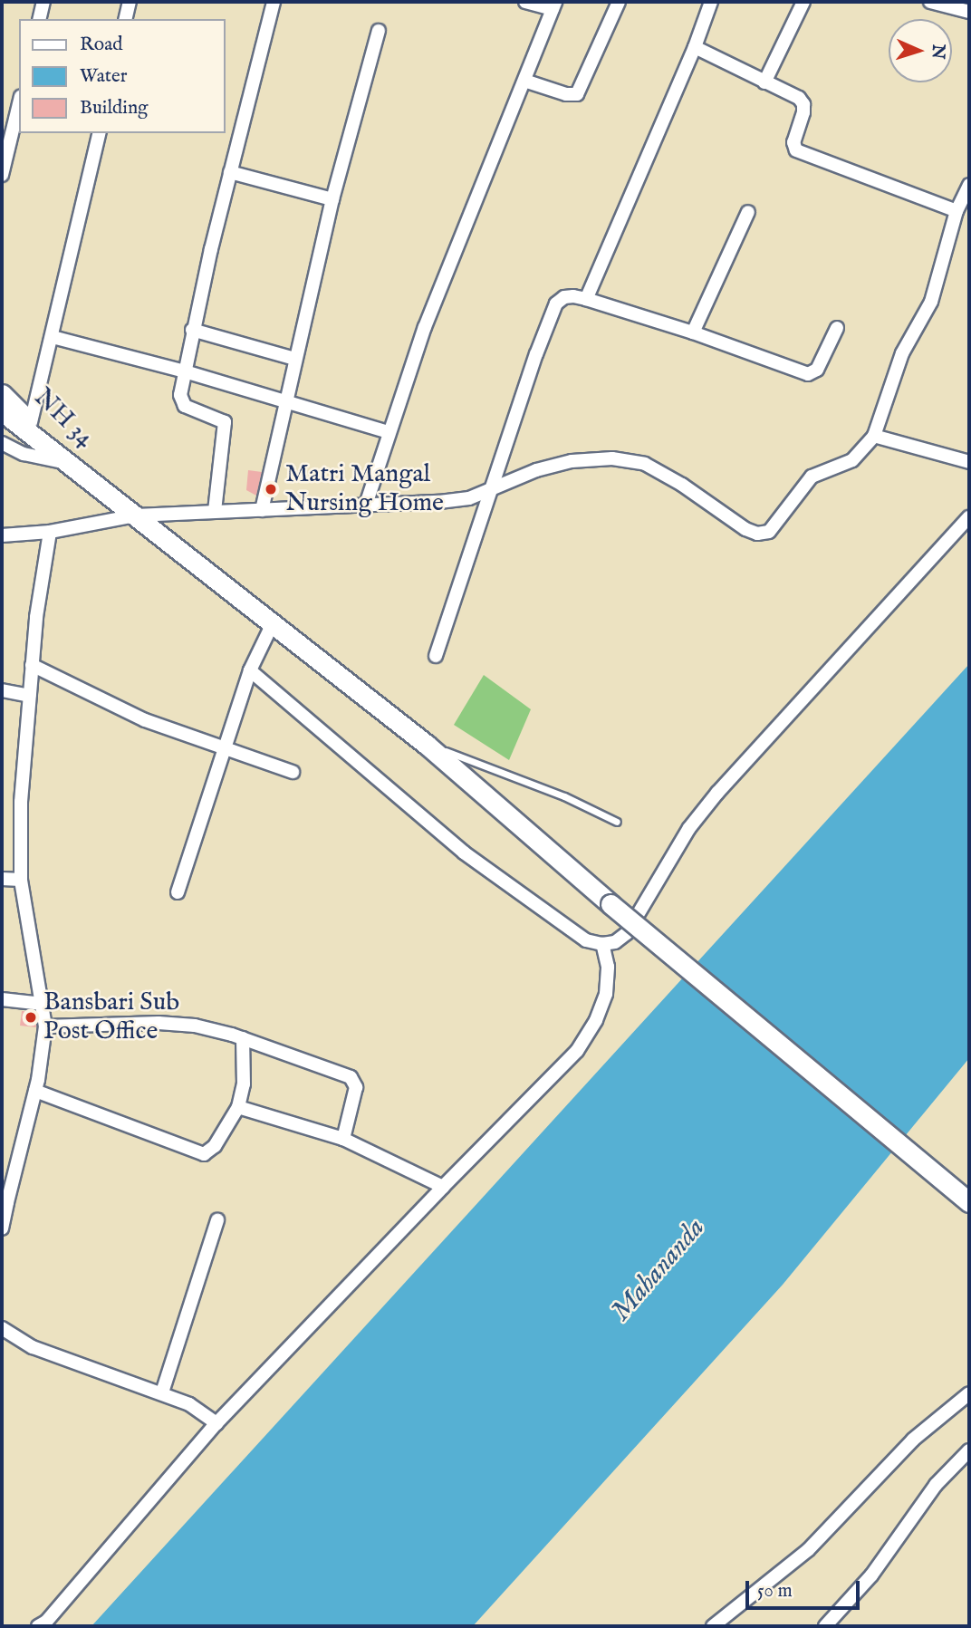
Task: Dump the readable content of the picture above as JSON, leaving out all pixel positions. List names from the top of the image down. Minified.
{"streets":{"main road":["NH 34"]},"water":["Mahananda"],"places":["Matri Mangal Nursing Home","Bansbari Sub Post Office"],"legend":["Road","Water","Building"],"scale_bar":"50 m","north":"right"}
